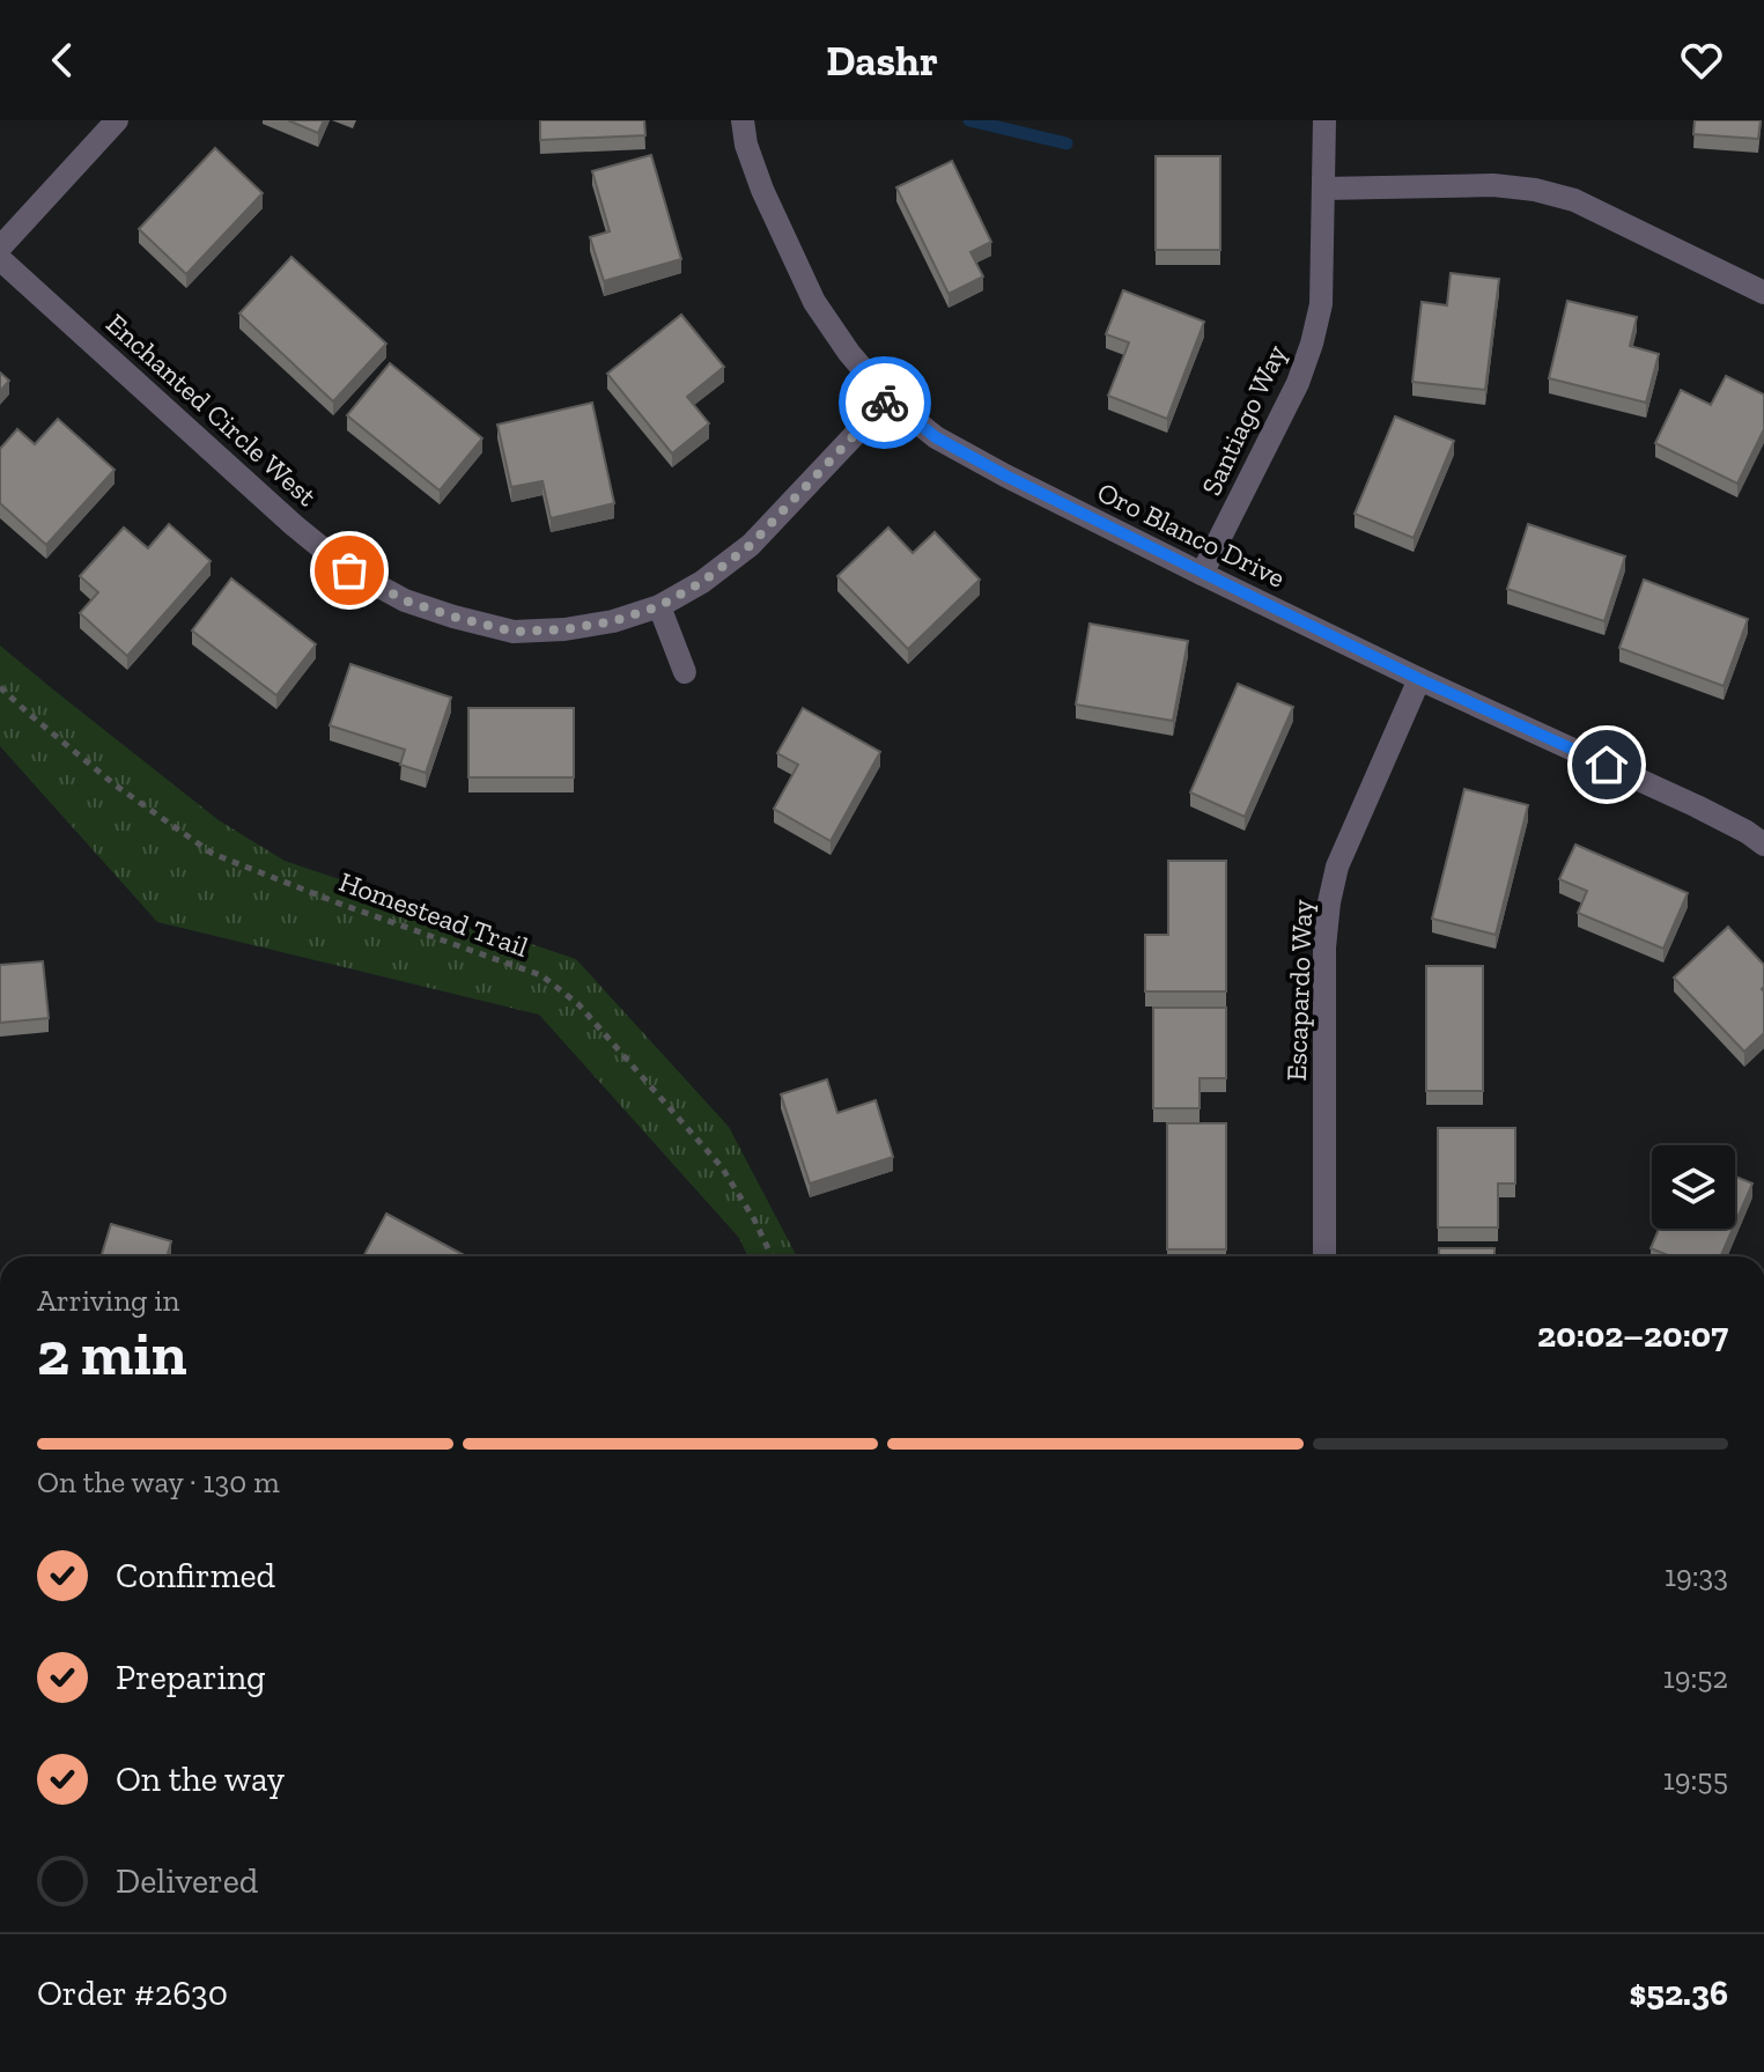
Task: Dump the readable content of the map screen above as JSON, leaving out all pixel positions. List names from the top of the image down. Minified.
{"streets":{"street":["Enchanted Circle West","Santiago Way","Oro Blanco Drive","Escapardo Way"],"path":["Homestead Trail"]},"crossings":[["Enchanted Circle West","Oro Blanco Drive"],["Santiago Way","Oro Blanco Drive"],["Oro Blanco Drive","Escapardo Way"]],"page":{"header":"Dashr","heading":["2 min","Arriving in","20:02–20:07"],"panel":["Order #2630","$52.36"],"bar":"On the way · 130 m","list":[["Confirmed","19:33"],["Preparing","19:52"],["On the way","19:55"],"Delivered"]}}
